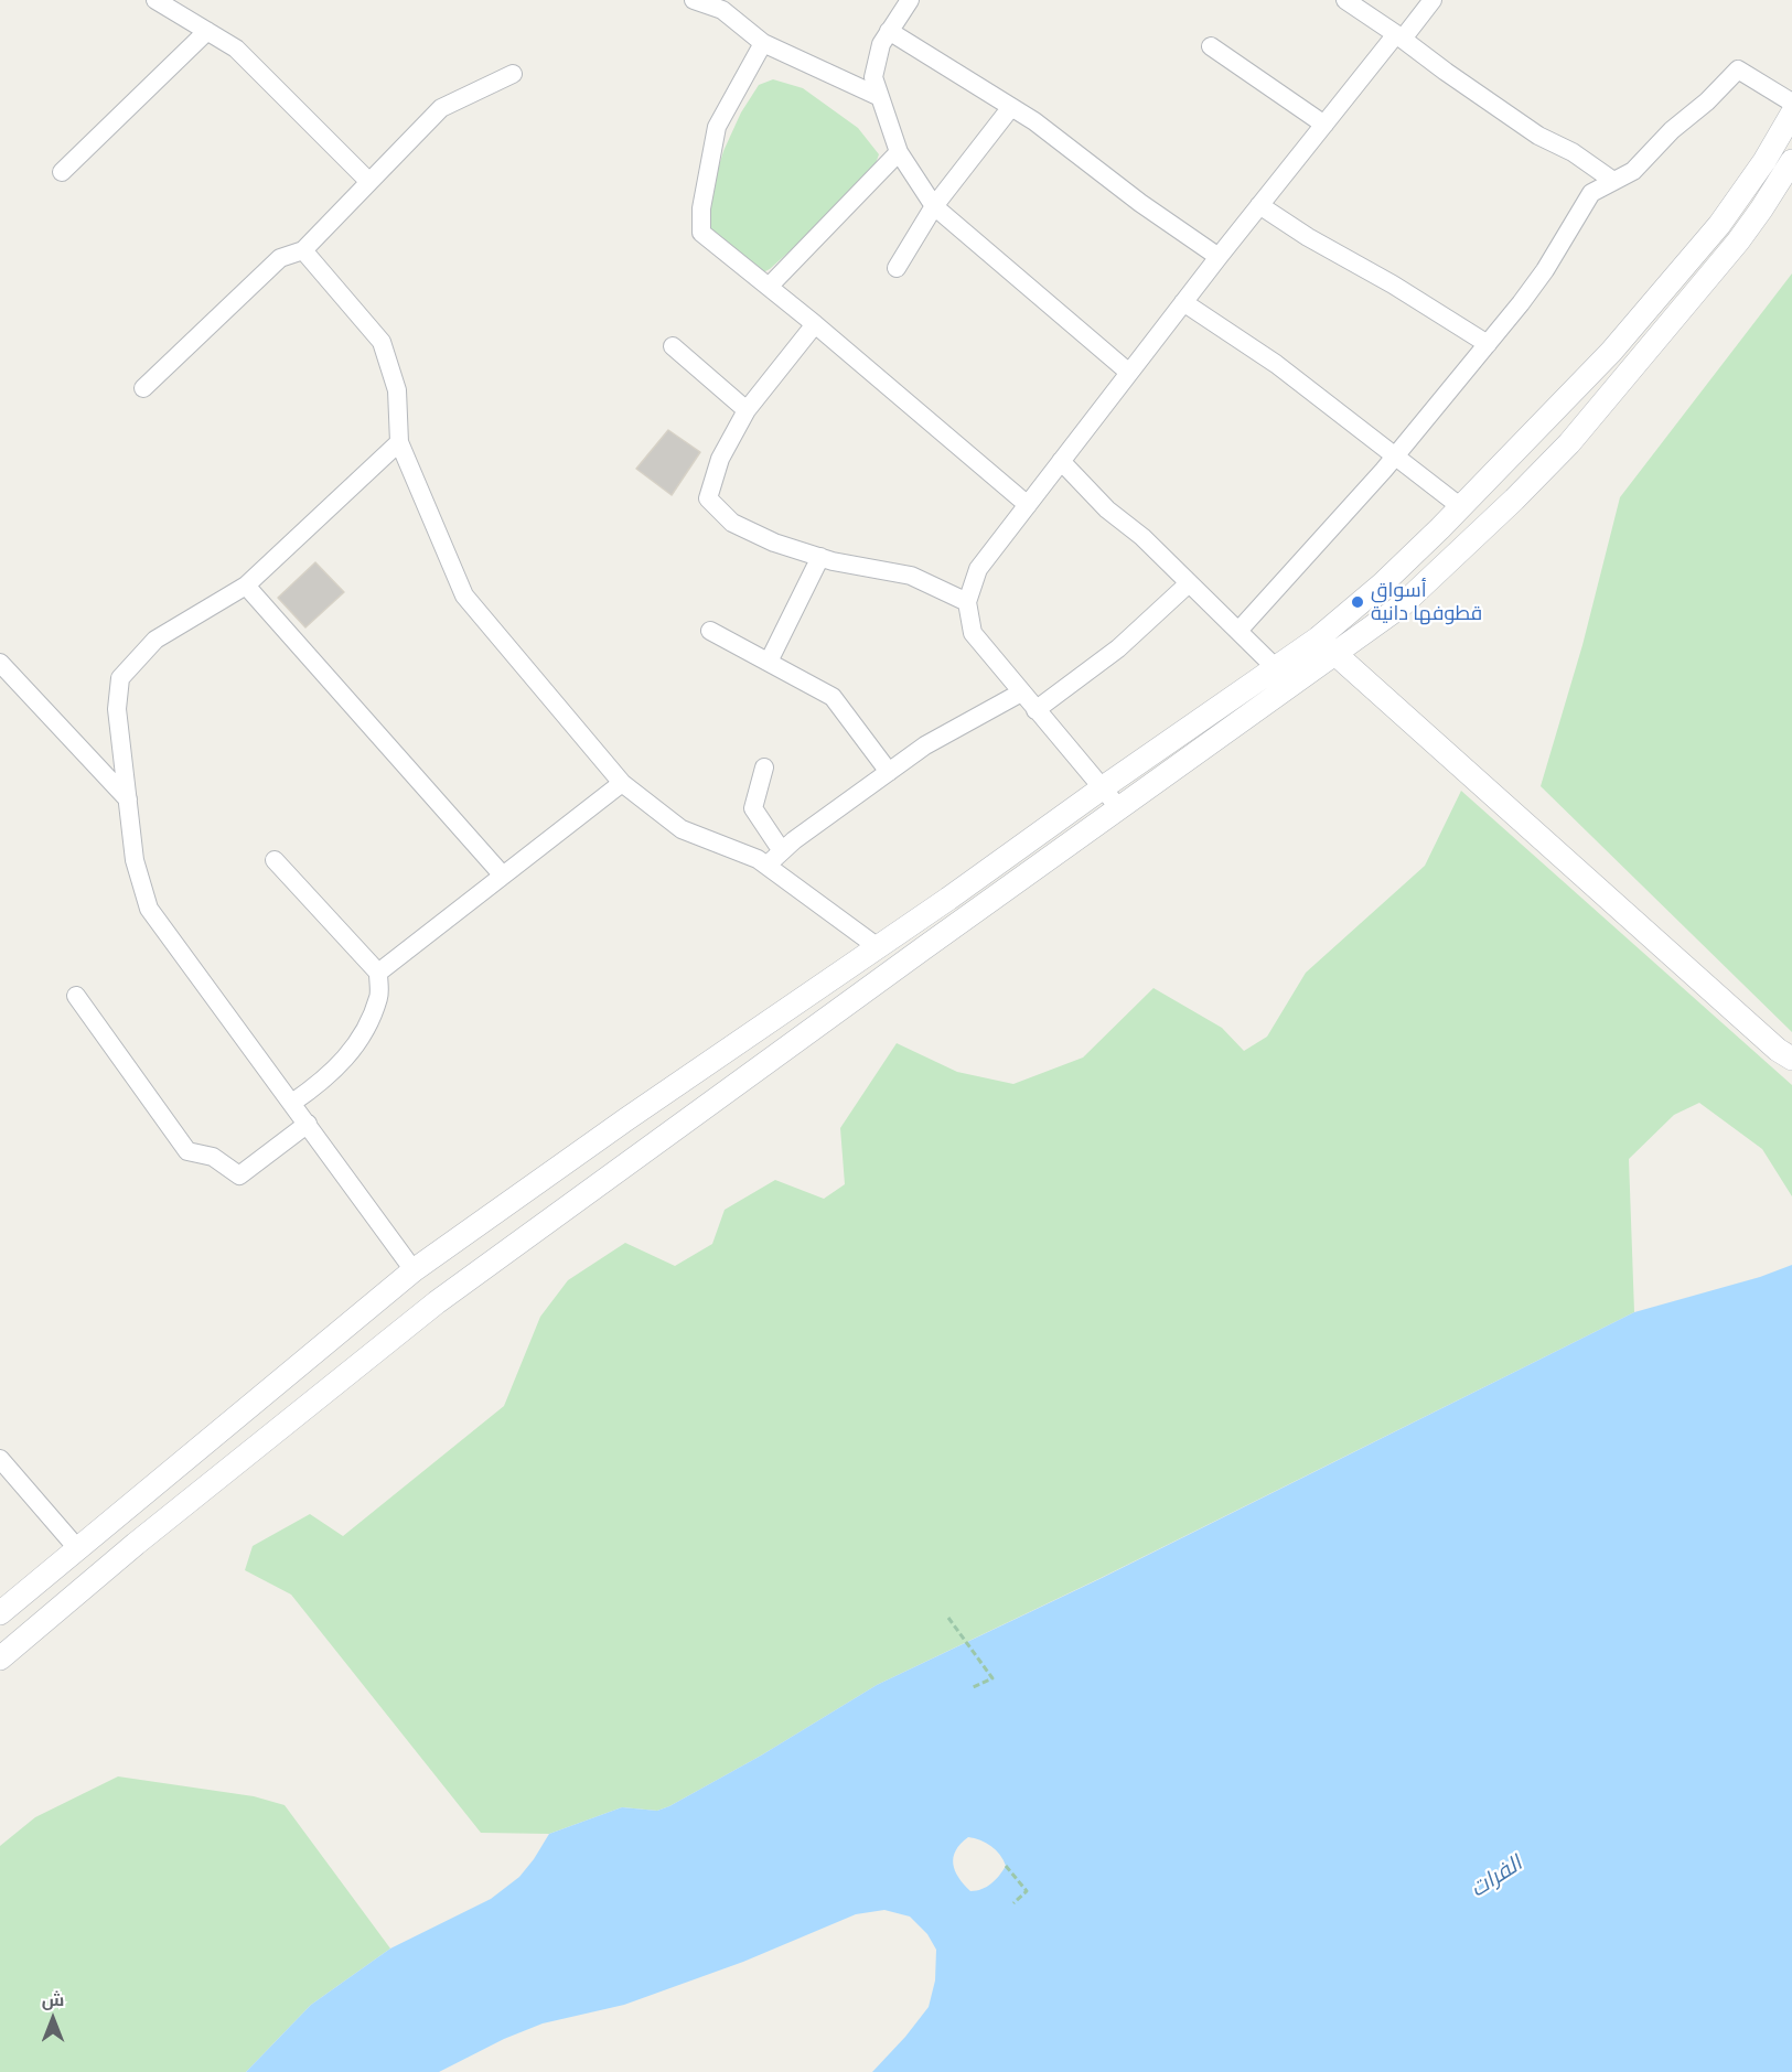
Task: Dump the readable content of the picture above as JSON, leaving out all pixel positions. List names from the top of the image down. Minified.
{"water":["الفرات"],"places":["أسواق قطوفها دانية"],"north":"top"}
